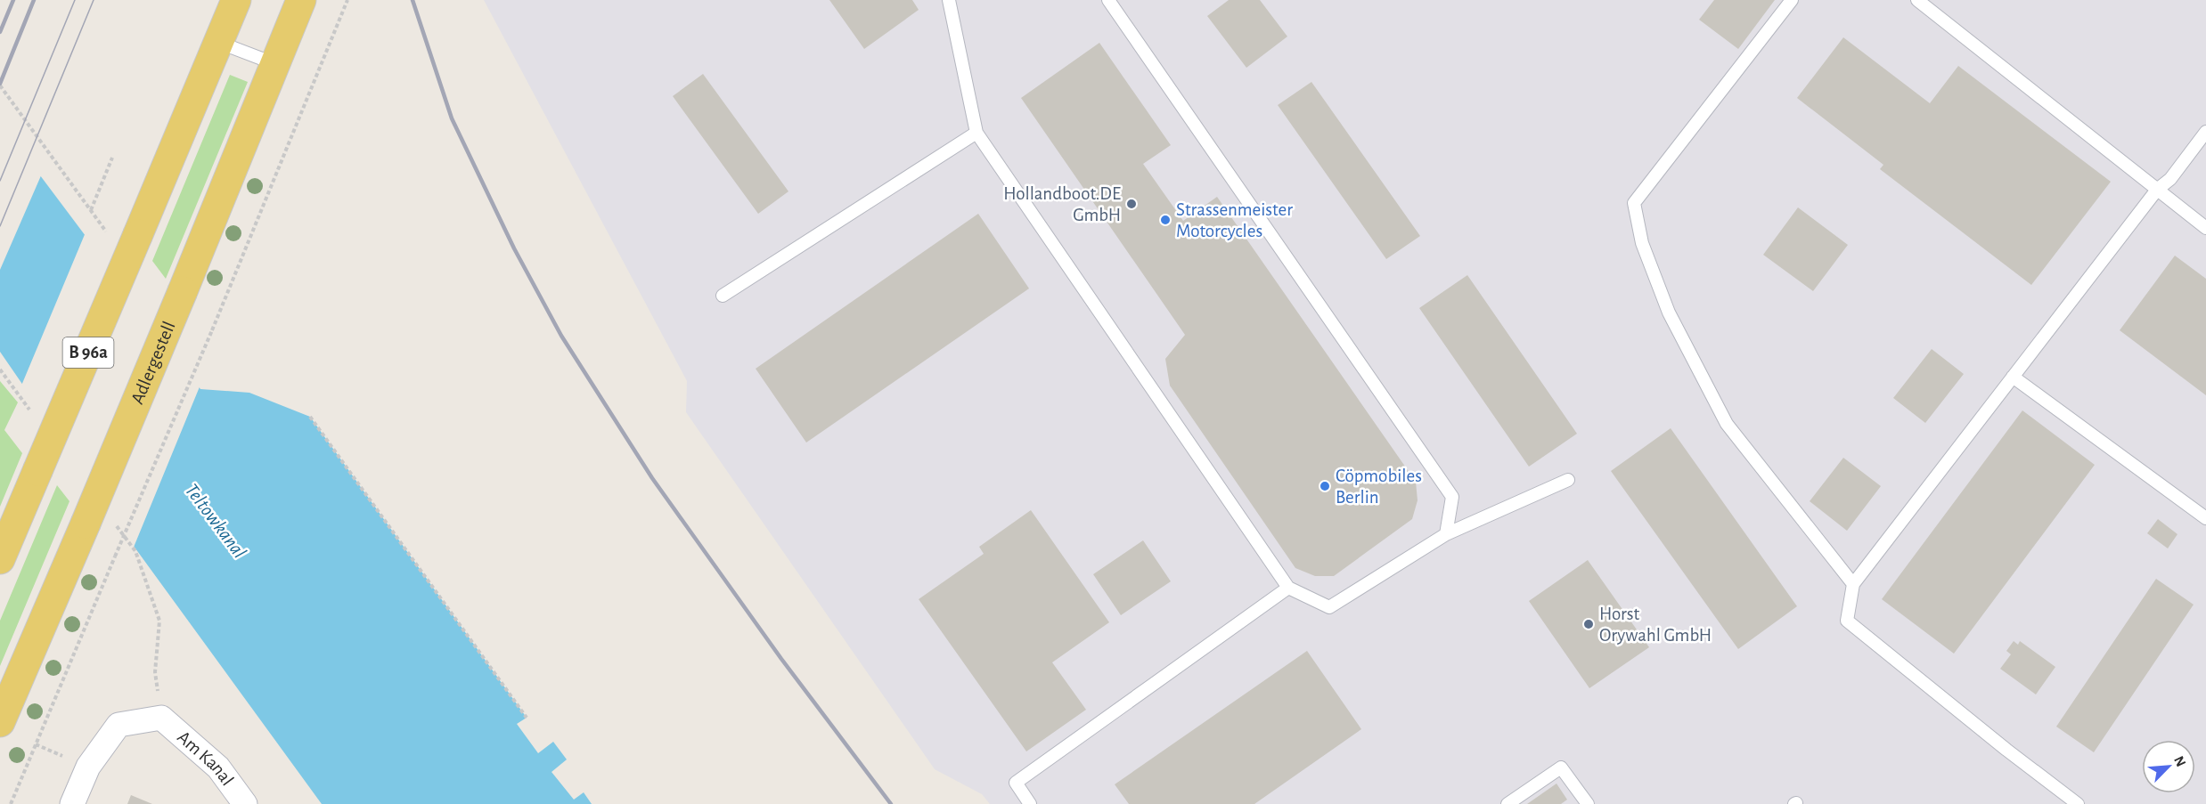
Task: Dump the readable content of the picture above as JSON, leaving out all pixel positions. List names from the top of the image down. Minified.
{"streets":{"main road":["B 96a","Adlergestell"],"street":["Am Kanal"]},"water":["Teltowkanal"],"places":["Hollandboot.DE GmbH","Strassenmeister Motorcycles","Cöpmobiles Berlin","Horst Orywahl GmbH"],"north":"top right"}
